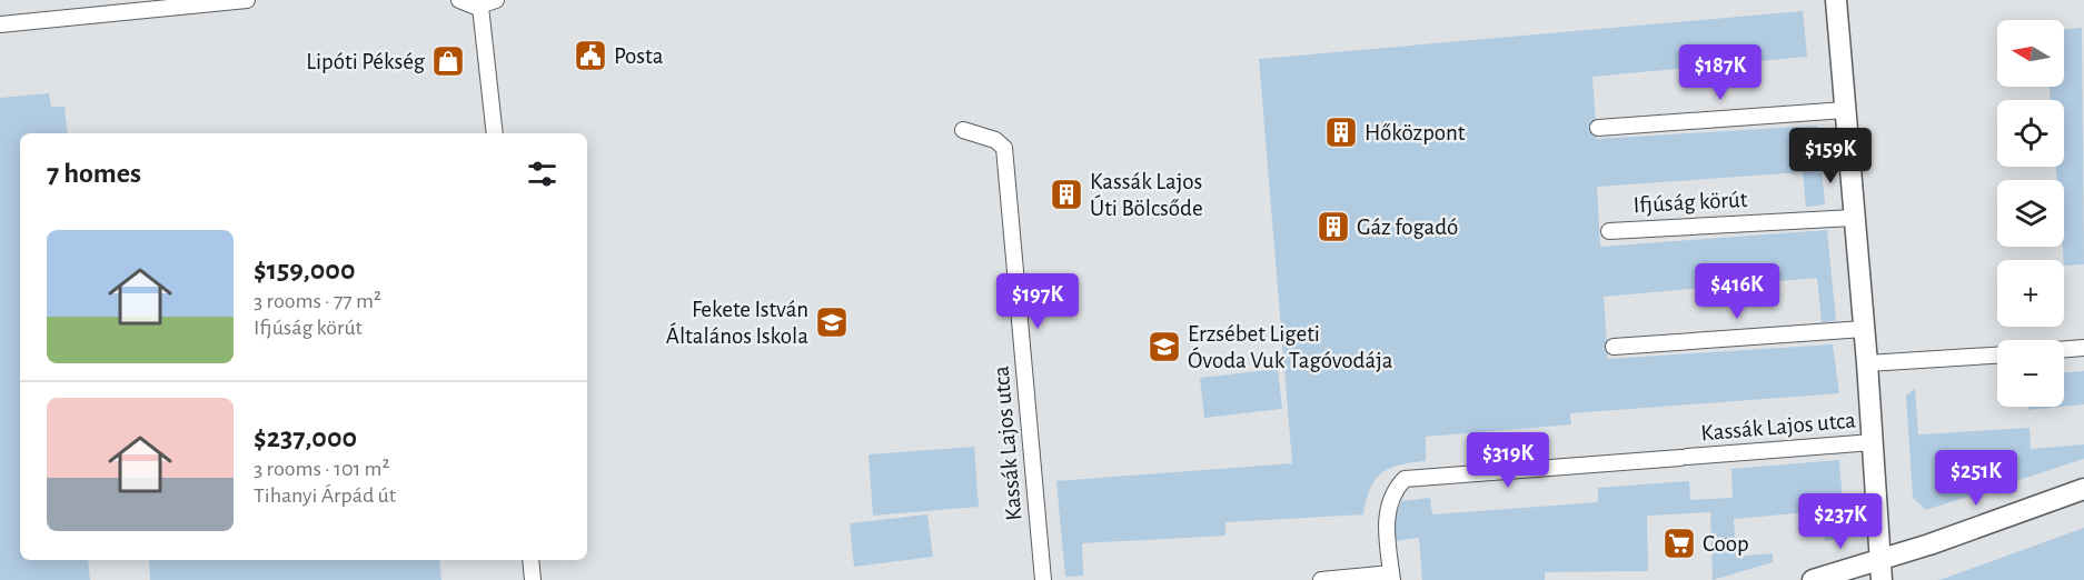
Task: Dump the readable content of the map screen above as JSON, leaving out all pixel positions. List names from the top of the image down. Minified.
{"streets":{"street":["Ifjúság körút","Kassák Lajos utca"]},"places":{"public building":["Posta"],"shop":["Lipóti Pékség"],"building":["Hőközpont","Kassák Lajos Úti Bölcsőde","Gáz fogadó"],"school or university":["Fekete István Általános Iskola","Erzsébet Ligeti Óvoda Vuk Tagóvodája"],"supermarket":["Coop"]},"north":"left","page":{"map_buttons":["+","−"],"price":["$187K","$159K","$416K","$197K","$319K","$251K","$237K"],"heading":"7 homes","list":[{"name":"$159,000","note":"3 rooms · 77 m² · Ifjúság körút"},{"name":"$237,000","note":"3 rooms · 101 m² · Tihanyi Árpád út"}]}}
